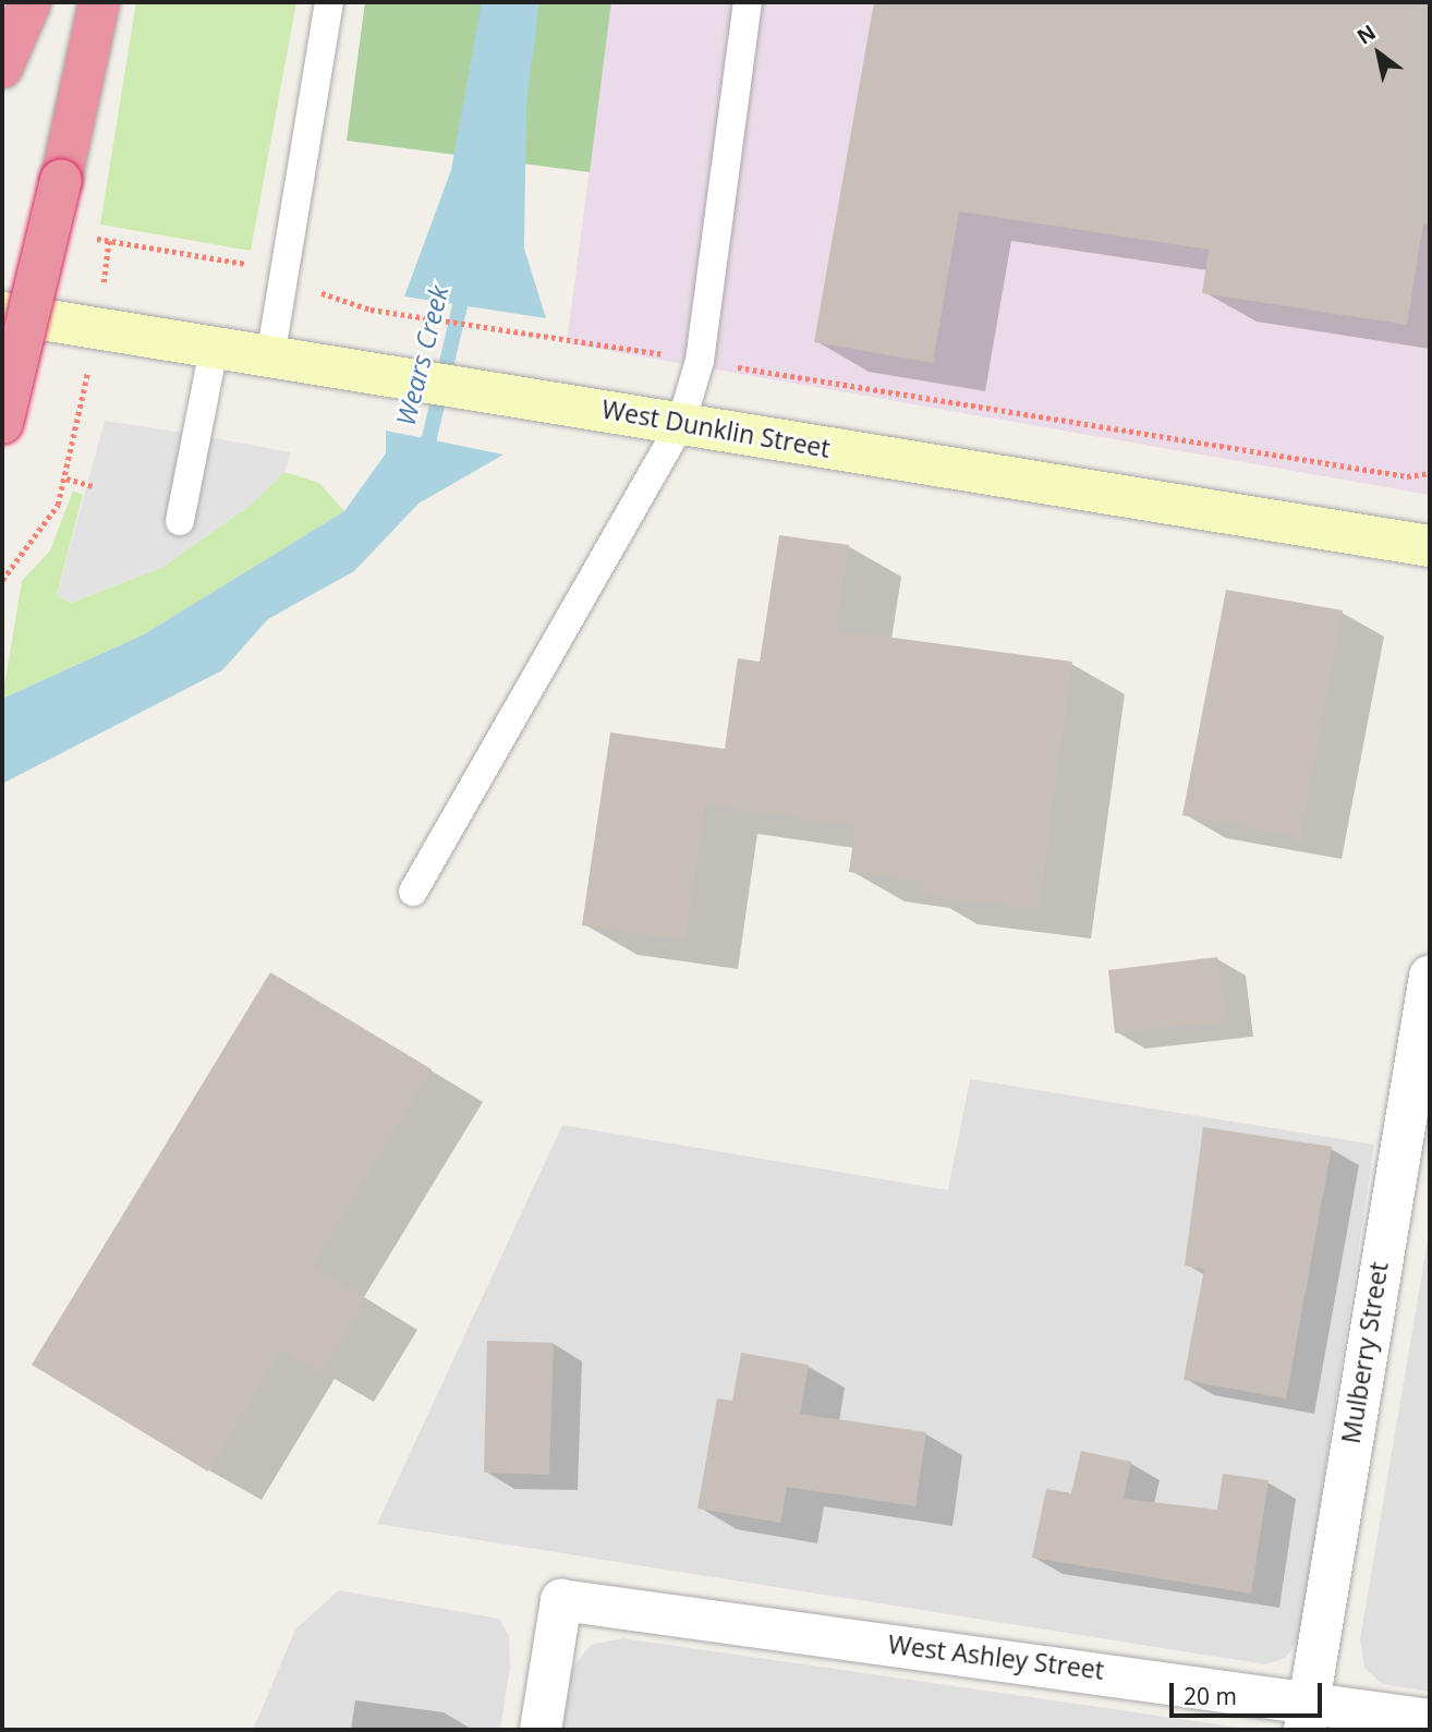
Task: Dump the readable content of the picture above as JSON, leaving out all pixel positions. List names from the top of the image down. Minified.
{"streets":{"main road":["West Dunklin Street"],"street":["Mulberry Street","West Ashley Street"]},"crossings":[["Mulberry Street","West Ashley Street"]],"water":["Wears Creek"],"scale_bar":"20 m","north":"top left"}
